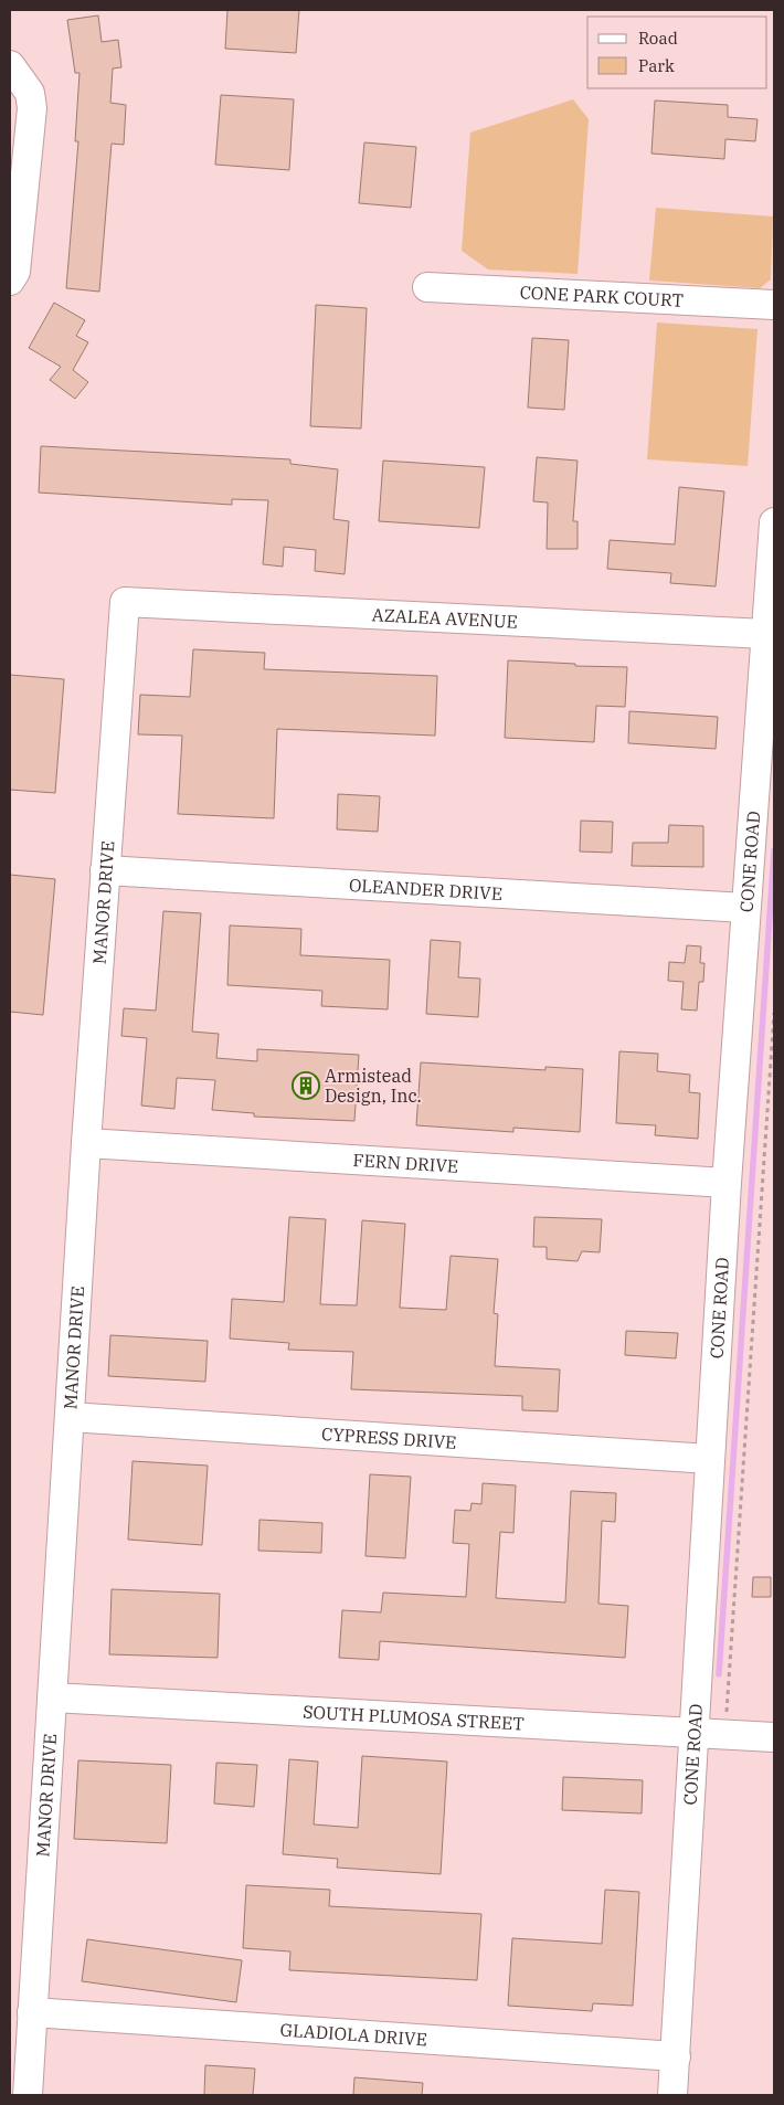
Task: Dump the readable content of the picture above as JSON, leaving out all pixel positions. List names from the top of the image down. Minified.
{"streets":{"street":["CONE PARK COURT","AZALEA AVENUE","CONE ROAD","OLEANDER DRIVE","MANOR DRIVE","FERN DRIVE","CYPRESS DRIVE","SOUTH PLUMOSA STREET","GLADIOLA DRIVE"]},"crossings":[["AZALEA AVENUE","CONE ROAD"],["AZALEA AVENUE","MANOR DRIVE"],["CONE ROAD","OLEANDER DRIVE"],["CONE ROAD","FERN DRIVE"],["CONE ROAD","CYPRESS DRIVE"],["CONE ROAD","SOUTH PLUMOSA STREET"],["CONE ROAD","GLADIOLA DRIVE"],["OLEANDER DRIVE","MANOR DRIVE"],["MANOR DRIVE","FERN DRIVE"],["MANOR DRIVE","CYPRESS DRIVE"],["MANOR DRIVE","SOUTH PLUMOSA STREET"],["MANOR DRIVE","GLADIOLA DRIVE"]],"places":{"building":["Armistead Design, Inc."]},"legend":["Road","Park"]}
